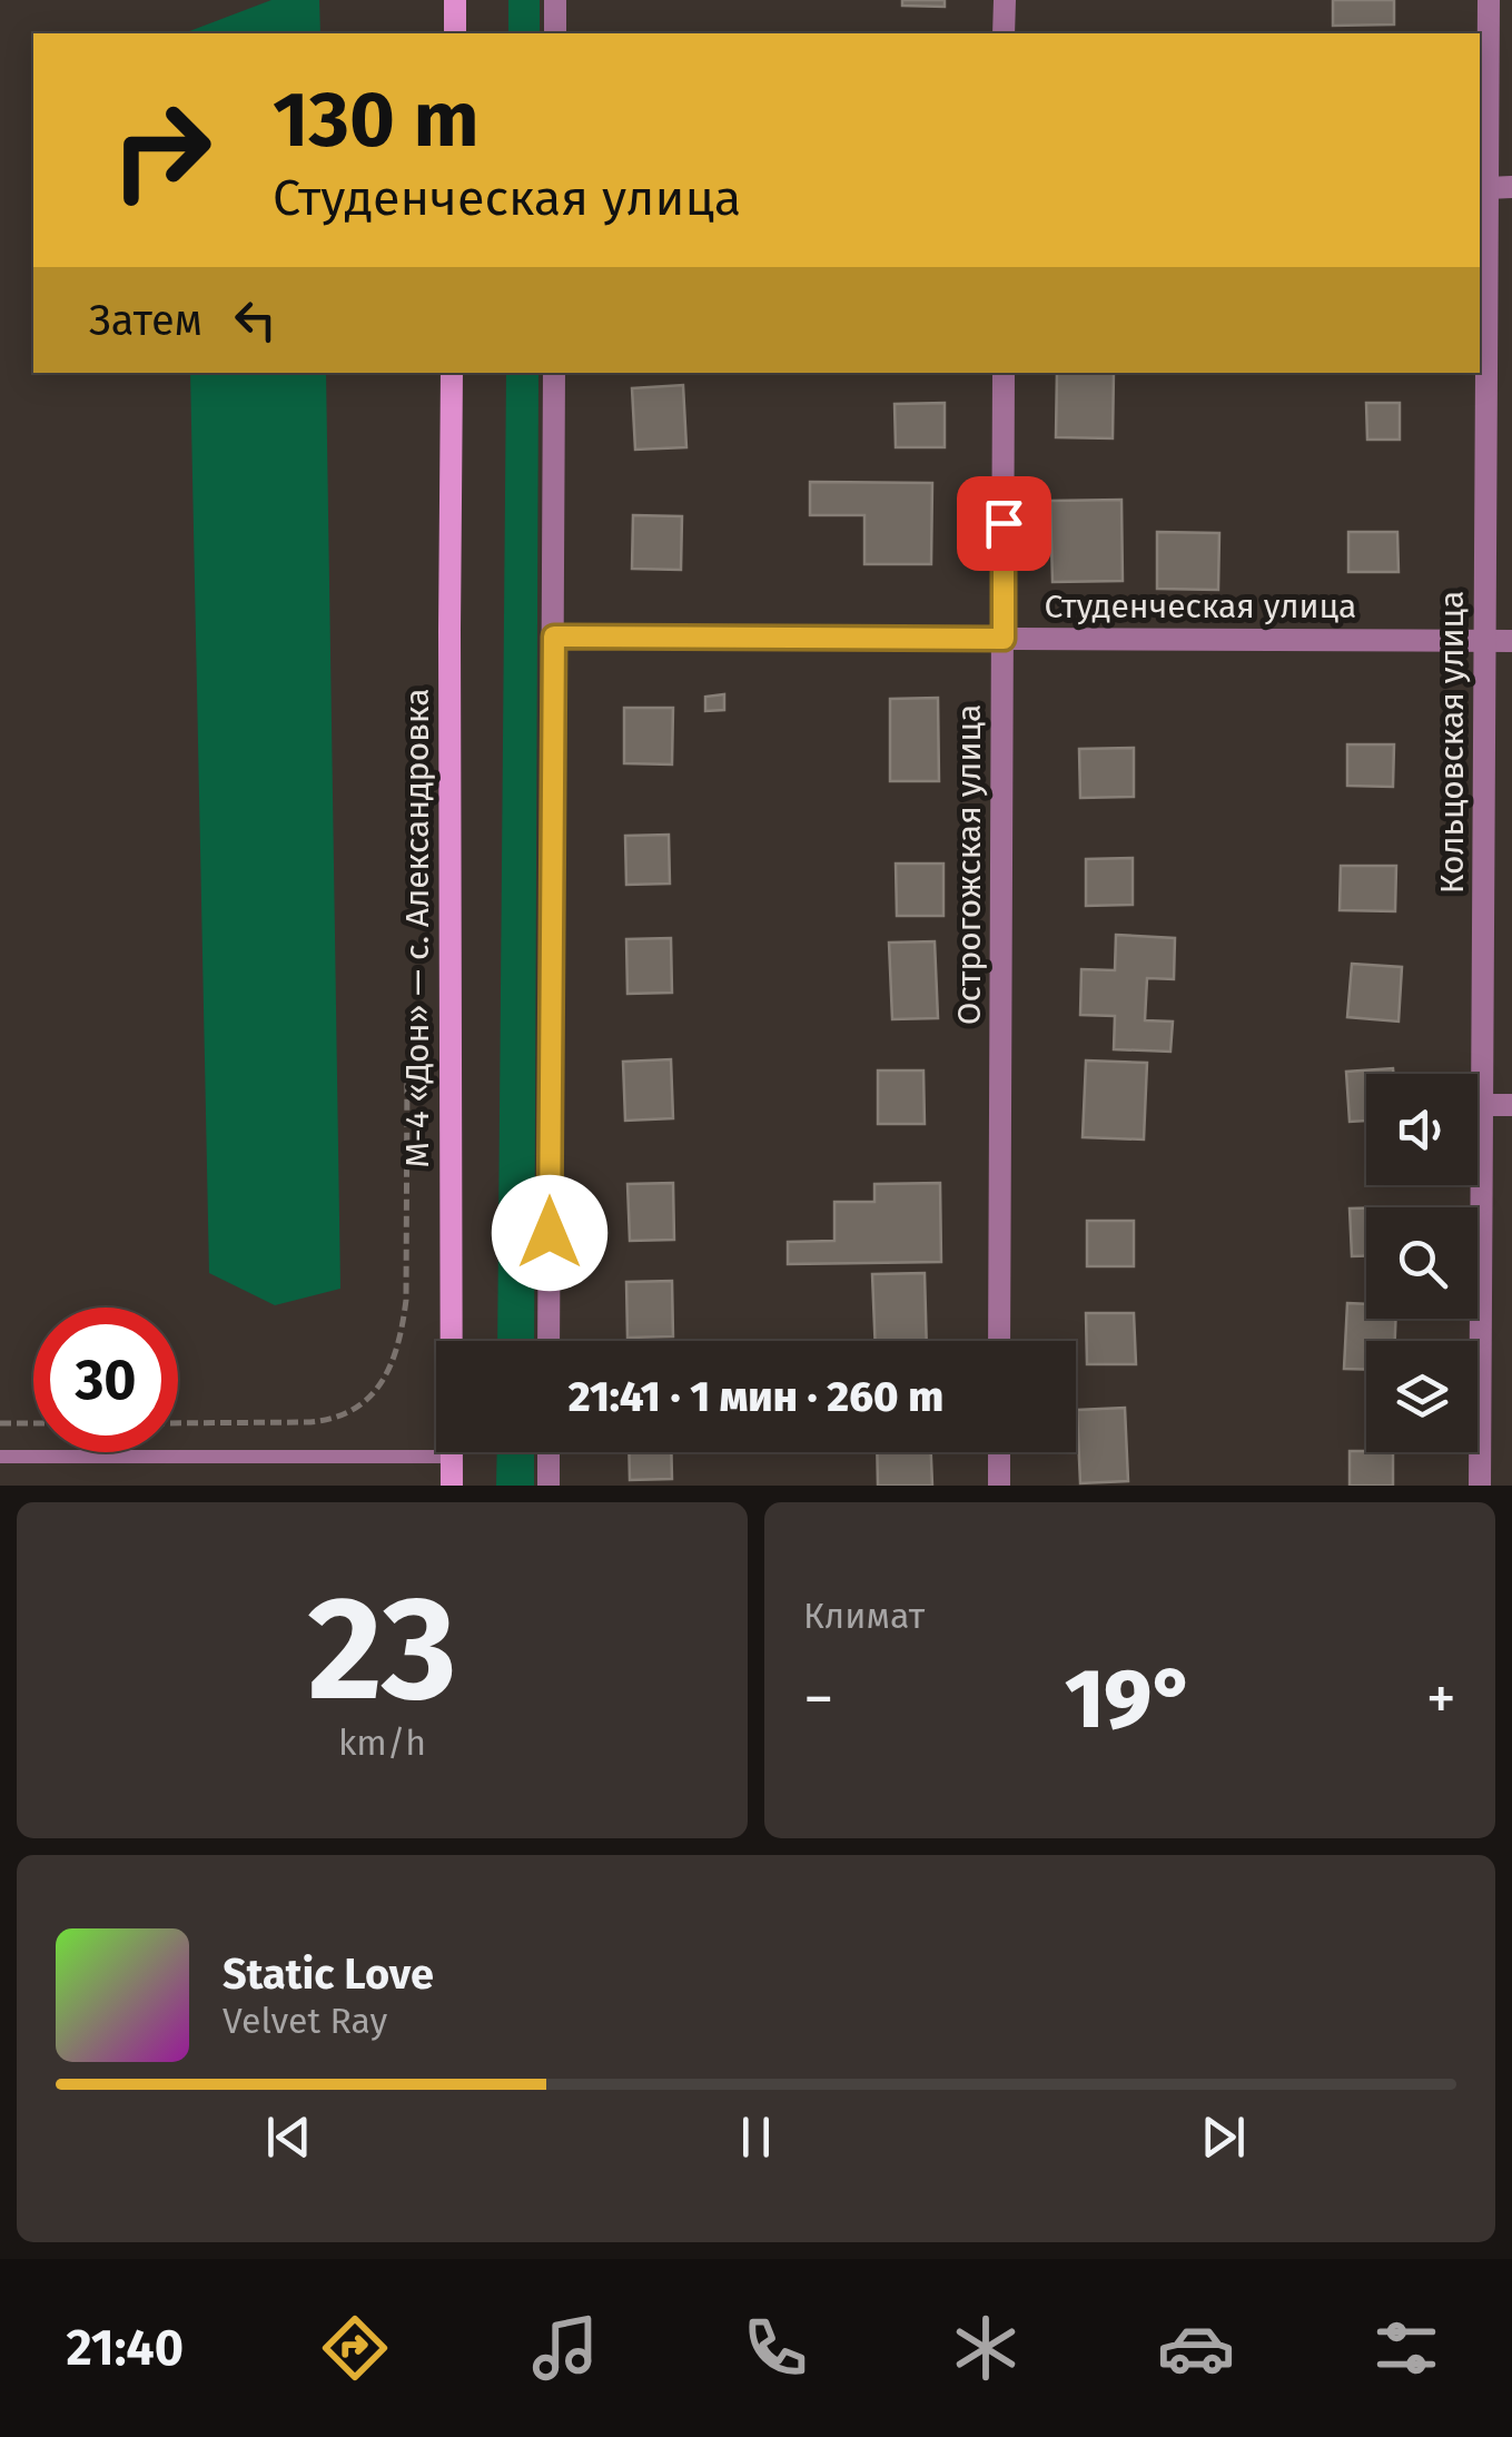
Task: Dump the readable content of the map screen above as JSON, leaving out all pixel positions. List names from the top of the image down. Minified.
{"streets":{"main road":["М-4 «Дон» — с. Александровка"],"street":["Студенческая улица","Кольцовская улица","Острогожская улица"]},"crossings":[["Студенческая улица","Кольцовская улица"],["Студенческая улица","Острогожская улица"]],"page":{"turn":["130 m","Студенческая улица"],"then":"Затем","limit":"30","trip":"21:41 · 1 мин · 260 m","tile":[["23","km/h"],"Климат"],"heat":["−","19°","+"],"song":["Static Love","Velvet Ray"],"tabs":"21:40"}}
